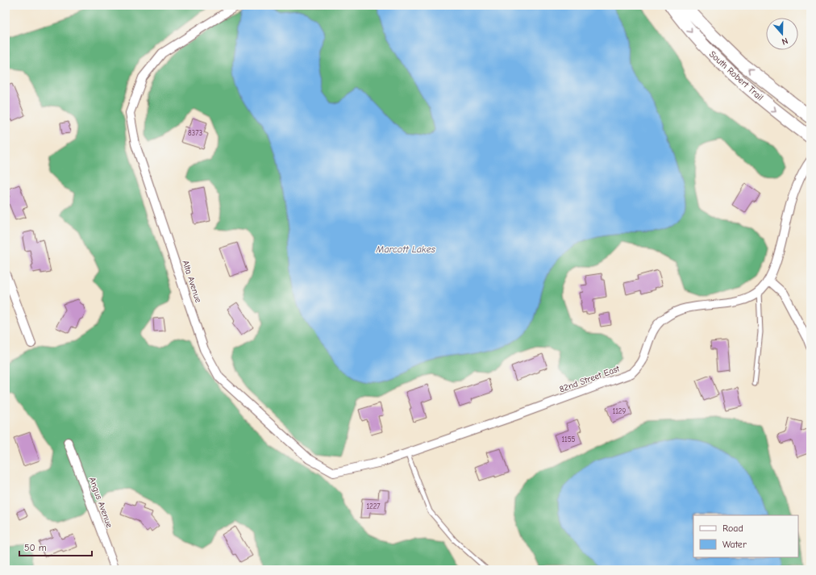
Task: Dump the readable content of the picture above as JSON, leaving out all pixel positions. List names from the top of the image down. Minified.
{"streets":{"main road":["South Robert Trail"],"street":["Alta Avenue","82nd Street East","Angus Avenue"]},"crossings":[["Alta Avenue","82nd Street East"]],"water":["Marcott Lakes"],"house_numbers":["8373","1129","1155","1227"],"legend":["Road","Water"],"scale_bar":"50 m","north":"bottom"}
